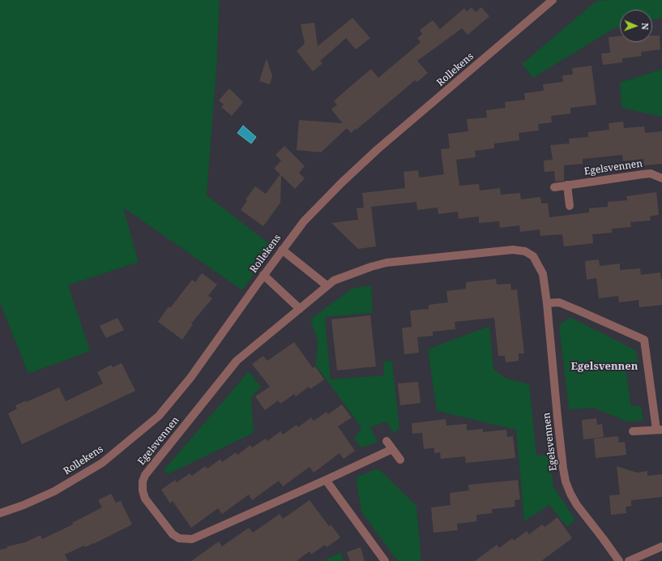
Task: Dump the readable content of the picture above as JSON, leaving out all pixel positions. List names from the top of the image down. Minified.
{"streets":{"street":["Rollekens","Egelsvennen"]},"districts":["Egelsvennen"],"north":"right"}
